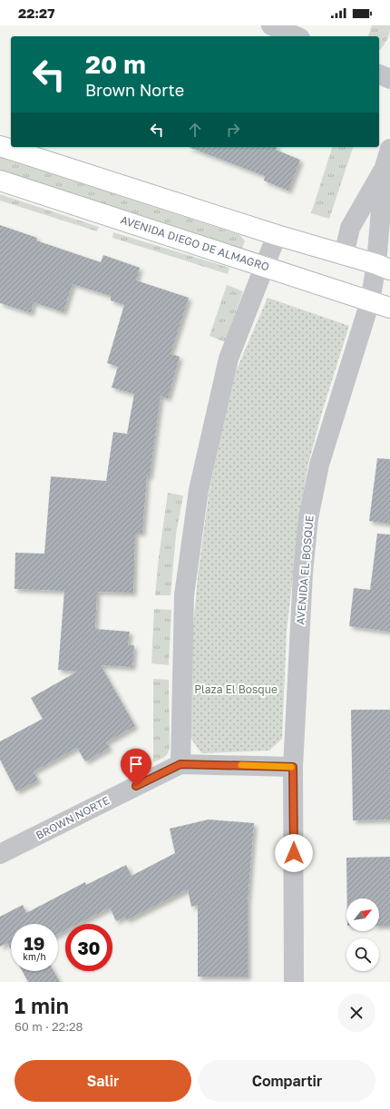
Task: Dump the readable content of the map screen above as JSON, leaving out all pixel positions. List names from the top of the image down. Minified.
{"streets":{"street":["AVENIDA DIEGO DE ALMAGRO","AVENIDA EL BOSQUE","BROWN NORTE"]},"crossings":[["AVENIDA DIEGO DE ALMAGRO","AVENIDA EL BOSQUE"],["AVENIDA EL BOSQUE","BROWN NORTE"]],"parks":["Plaza El Bosque"],"north":"top right","page":{"status":"22:27","turn":["20 m","Brown Norte"],"speed":"19 km/h","limit":"30","heading":["1 min","60 m · 22:28"],"buttons":["Salir","Compartir"]}}
